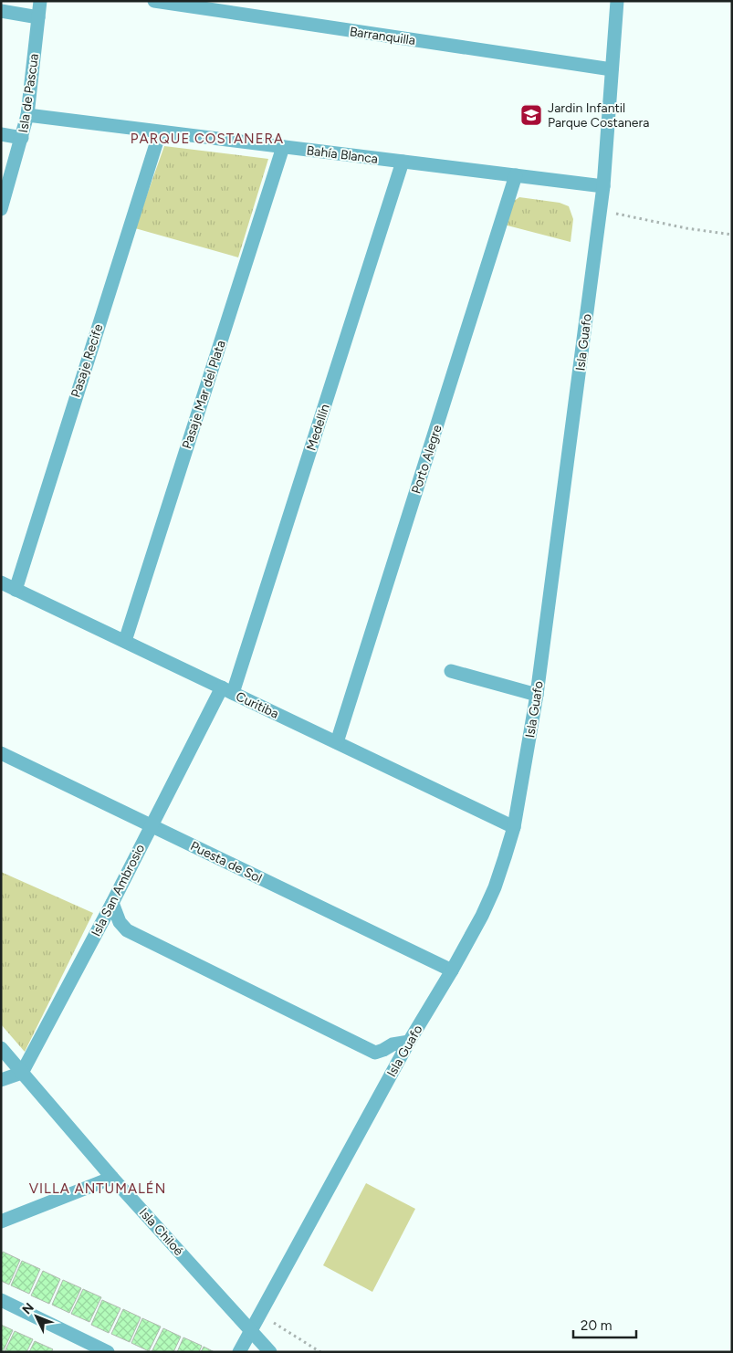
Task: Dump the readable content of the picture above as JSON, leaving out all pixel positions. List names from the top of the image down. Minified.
{"streets":{"street":["Barranquilla","Isla de Pascua","Bahía Blanca","Isla Guafo","Pasaje Recife","Pasaje Mar del Plata","Medellín","Porto Alegre","Curitiba","Puesta de Sol","Isla San Ambrosio","Isla Chiloé"]},"crossings":[["Barranquilla","Isla Guafo"],["Isla de Pascua","Bahía Blanca"],["Bahía Blanca","Isla Guafo"],["Bahía Blanca","Pasaje Recife"],["Bahía Blanca","Pasaje Mar del Plata"],["Bahía Blanca","Medellín"],["Bahía Blanca","Porto Alegre"],["Isla Guafo","Curitiba"],["Isla Guafo","Puesta de Sol"],["Isla Guafo","Isla Chiloé"],["Pasaje Recife","Curitiba"],["Pasaje Mar del Plata","Curitiba"],["Medellín","Curitiba"],["Medellín","Isla San Ambrosio"],["Porto Alegre","Curitiba"],["Curitiba","Isla San Ambrosio"],["Puesta de Sol","Isla San Ambrosio"],["Isla San Ambrosio","Isla Chiloé"]],"districts":["PARQUE COSTANERA","VILLA ANTUMALÉN"],"places":{"school or university":["Jardin Infantil Parque Costanera"]},"scale_bar":"20 m","north":"top left"}
